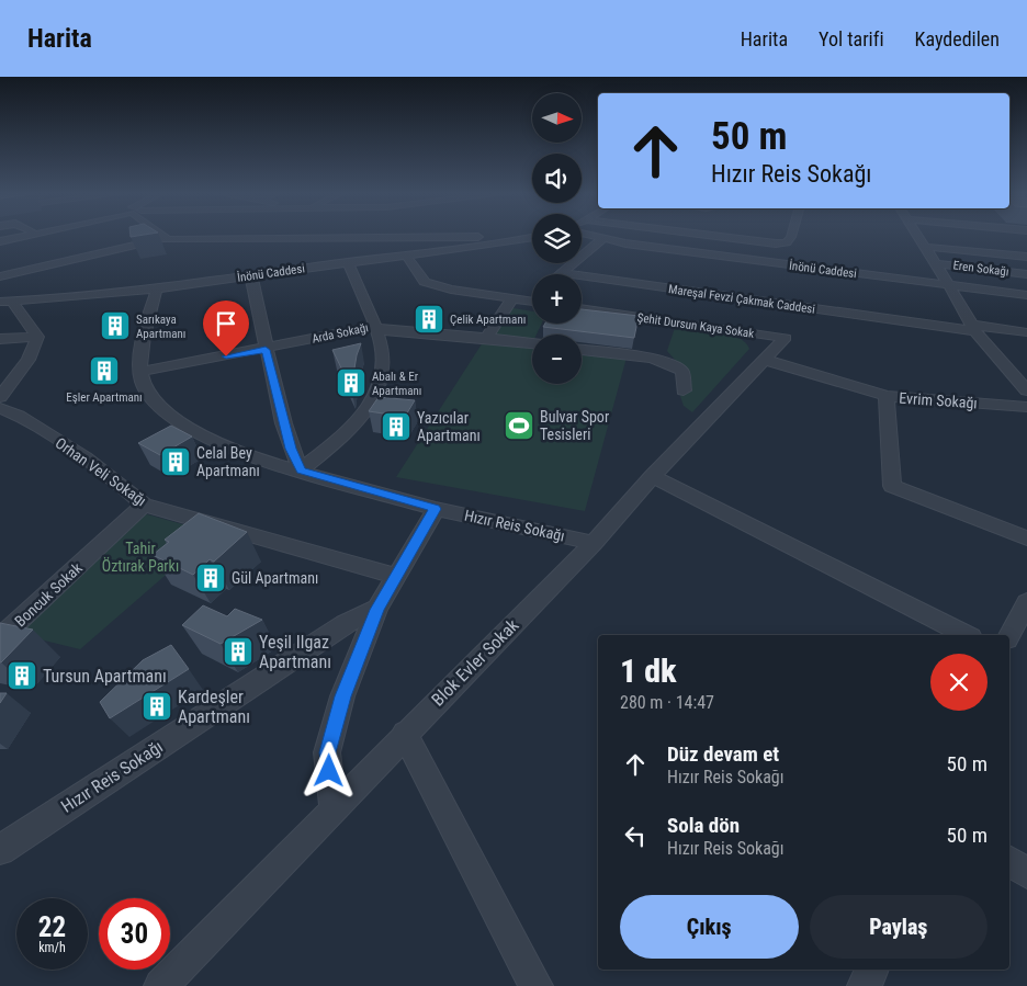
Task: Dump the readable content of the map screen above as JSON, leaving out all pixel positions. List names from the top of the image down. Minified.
{"streets":{"street":["Eren Sokağı","İnönü Caddesi","Mareşal Fevzi Çakmak Caddesi","Şehit Dursun Kaya Sokak","Arda Sokağı","Evrim Sokağı","Orhan Veli Sokağı","Hızır Reis Sokağı","Boncuk Sokak","Blok Evler Sokak"]},"crossings":[["Şehit Dursun Kaya Sokak","Blok Evler Sokak"],["Arda Sokağı","Hızır Reis Sokağı"],["Orhan Veli Sokağı","Boncuk Sokak"],["Hızır Reis Sokağı","Blok Evler Sokak"]],"parks":["Tahir Öztırak Parkı"],"places":{"building":["Çelik Apartmanı","Sarıkaya Apartmanı","Eşler Apartmanı","Abalı & Er Apartmanı","Yazıcılar Apartmanı","Celal Bey Apartmanı","Gül Apartmanı","Yeşil Ilgaz Apartmanı","Tursun Apartmanı","Kardeşler Apartmanı"],"sports":["Bulvar Spor Tesisleri"]},"north":"right","page":{"header":"Harita","nav":["Harita","Yol tarifi","Kaydedilen"],"map_buttons":["+","−"],"turn":["50 m","Hızır Reis Sokağı"],"heading":["1 dk","280 m · 14:47"],"list":[{"name":"Düz devam et","note":"Hızır Reis Sokağı","value":"50 m"},{"name":"Sola dön","note":"Hızır Reis Sokağı","value":"50 m"}],"buttons":["Çıkış","Paylaş"],"speed":"22 km/h","limit":"30"}}
